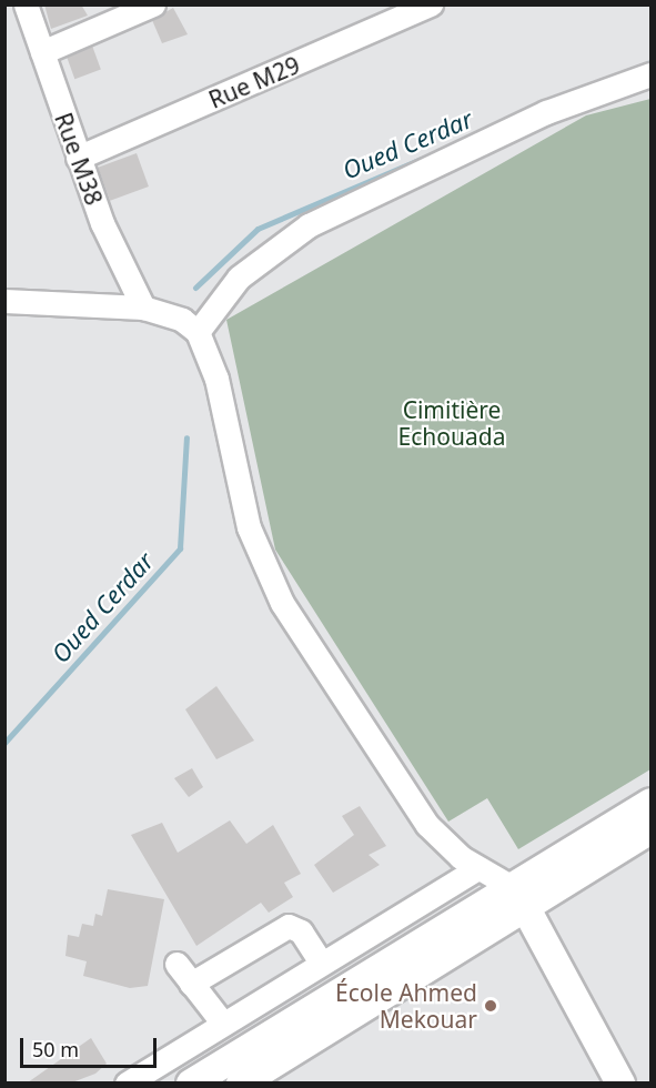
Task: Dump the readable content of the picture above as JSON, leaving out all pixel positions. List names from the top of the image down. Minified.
{"streets":{"street":["Rue M29","Rue M38"]},"crossings":[["Rue M29","Rue M38"]],"water":["Oued Cerdar"],"parks":["Cimitière Echouada"],"places":["École Ahmed Mekouar"],"scale_bar":"50 m"}
